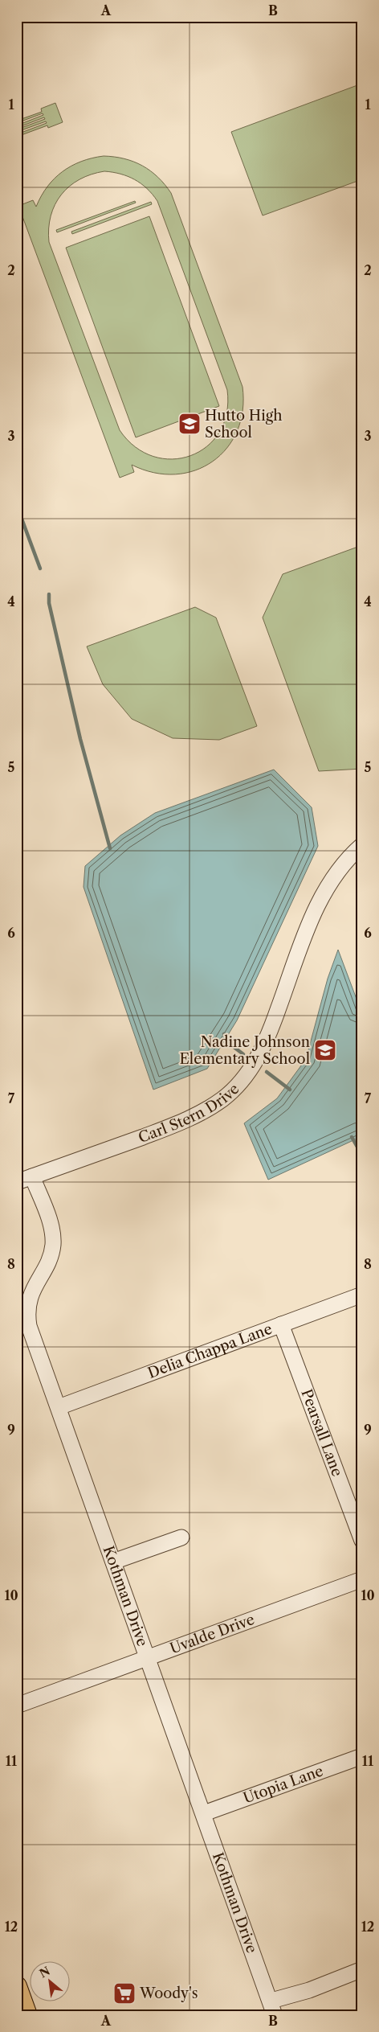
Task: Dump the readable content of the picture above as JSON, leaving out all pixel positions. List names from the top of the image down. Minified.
{"streets":{"street":["Carl Stern Drive","Delia Chappa Lane","Pearsall Lane","Kothman Drive","Uvalde Drive","Utopia Lane"]},"crossings":[["Carl Stern Drive","Kothman Drive"],["Delia Chappa Lane","Pearsall Lane"],["Delia Chappa Lane","Kothman Drive"],["Kothman Drive","Uvalde Drive"],["Kothman Drive","Utopia Lane"]],"places":{"school or university":["Hutto High School","Nadine Johnson Elementary School"],"supermarket":["Woody's"]},"north":"top left","grid":{"columns":["A","B"],"rows":["1","2","3","4","5","6","7","8","9","10","11","12"]}}
